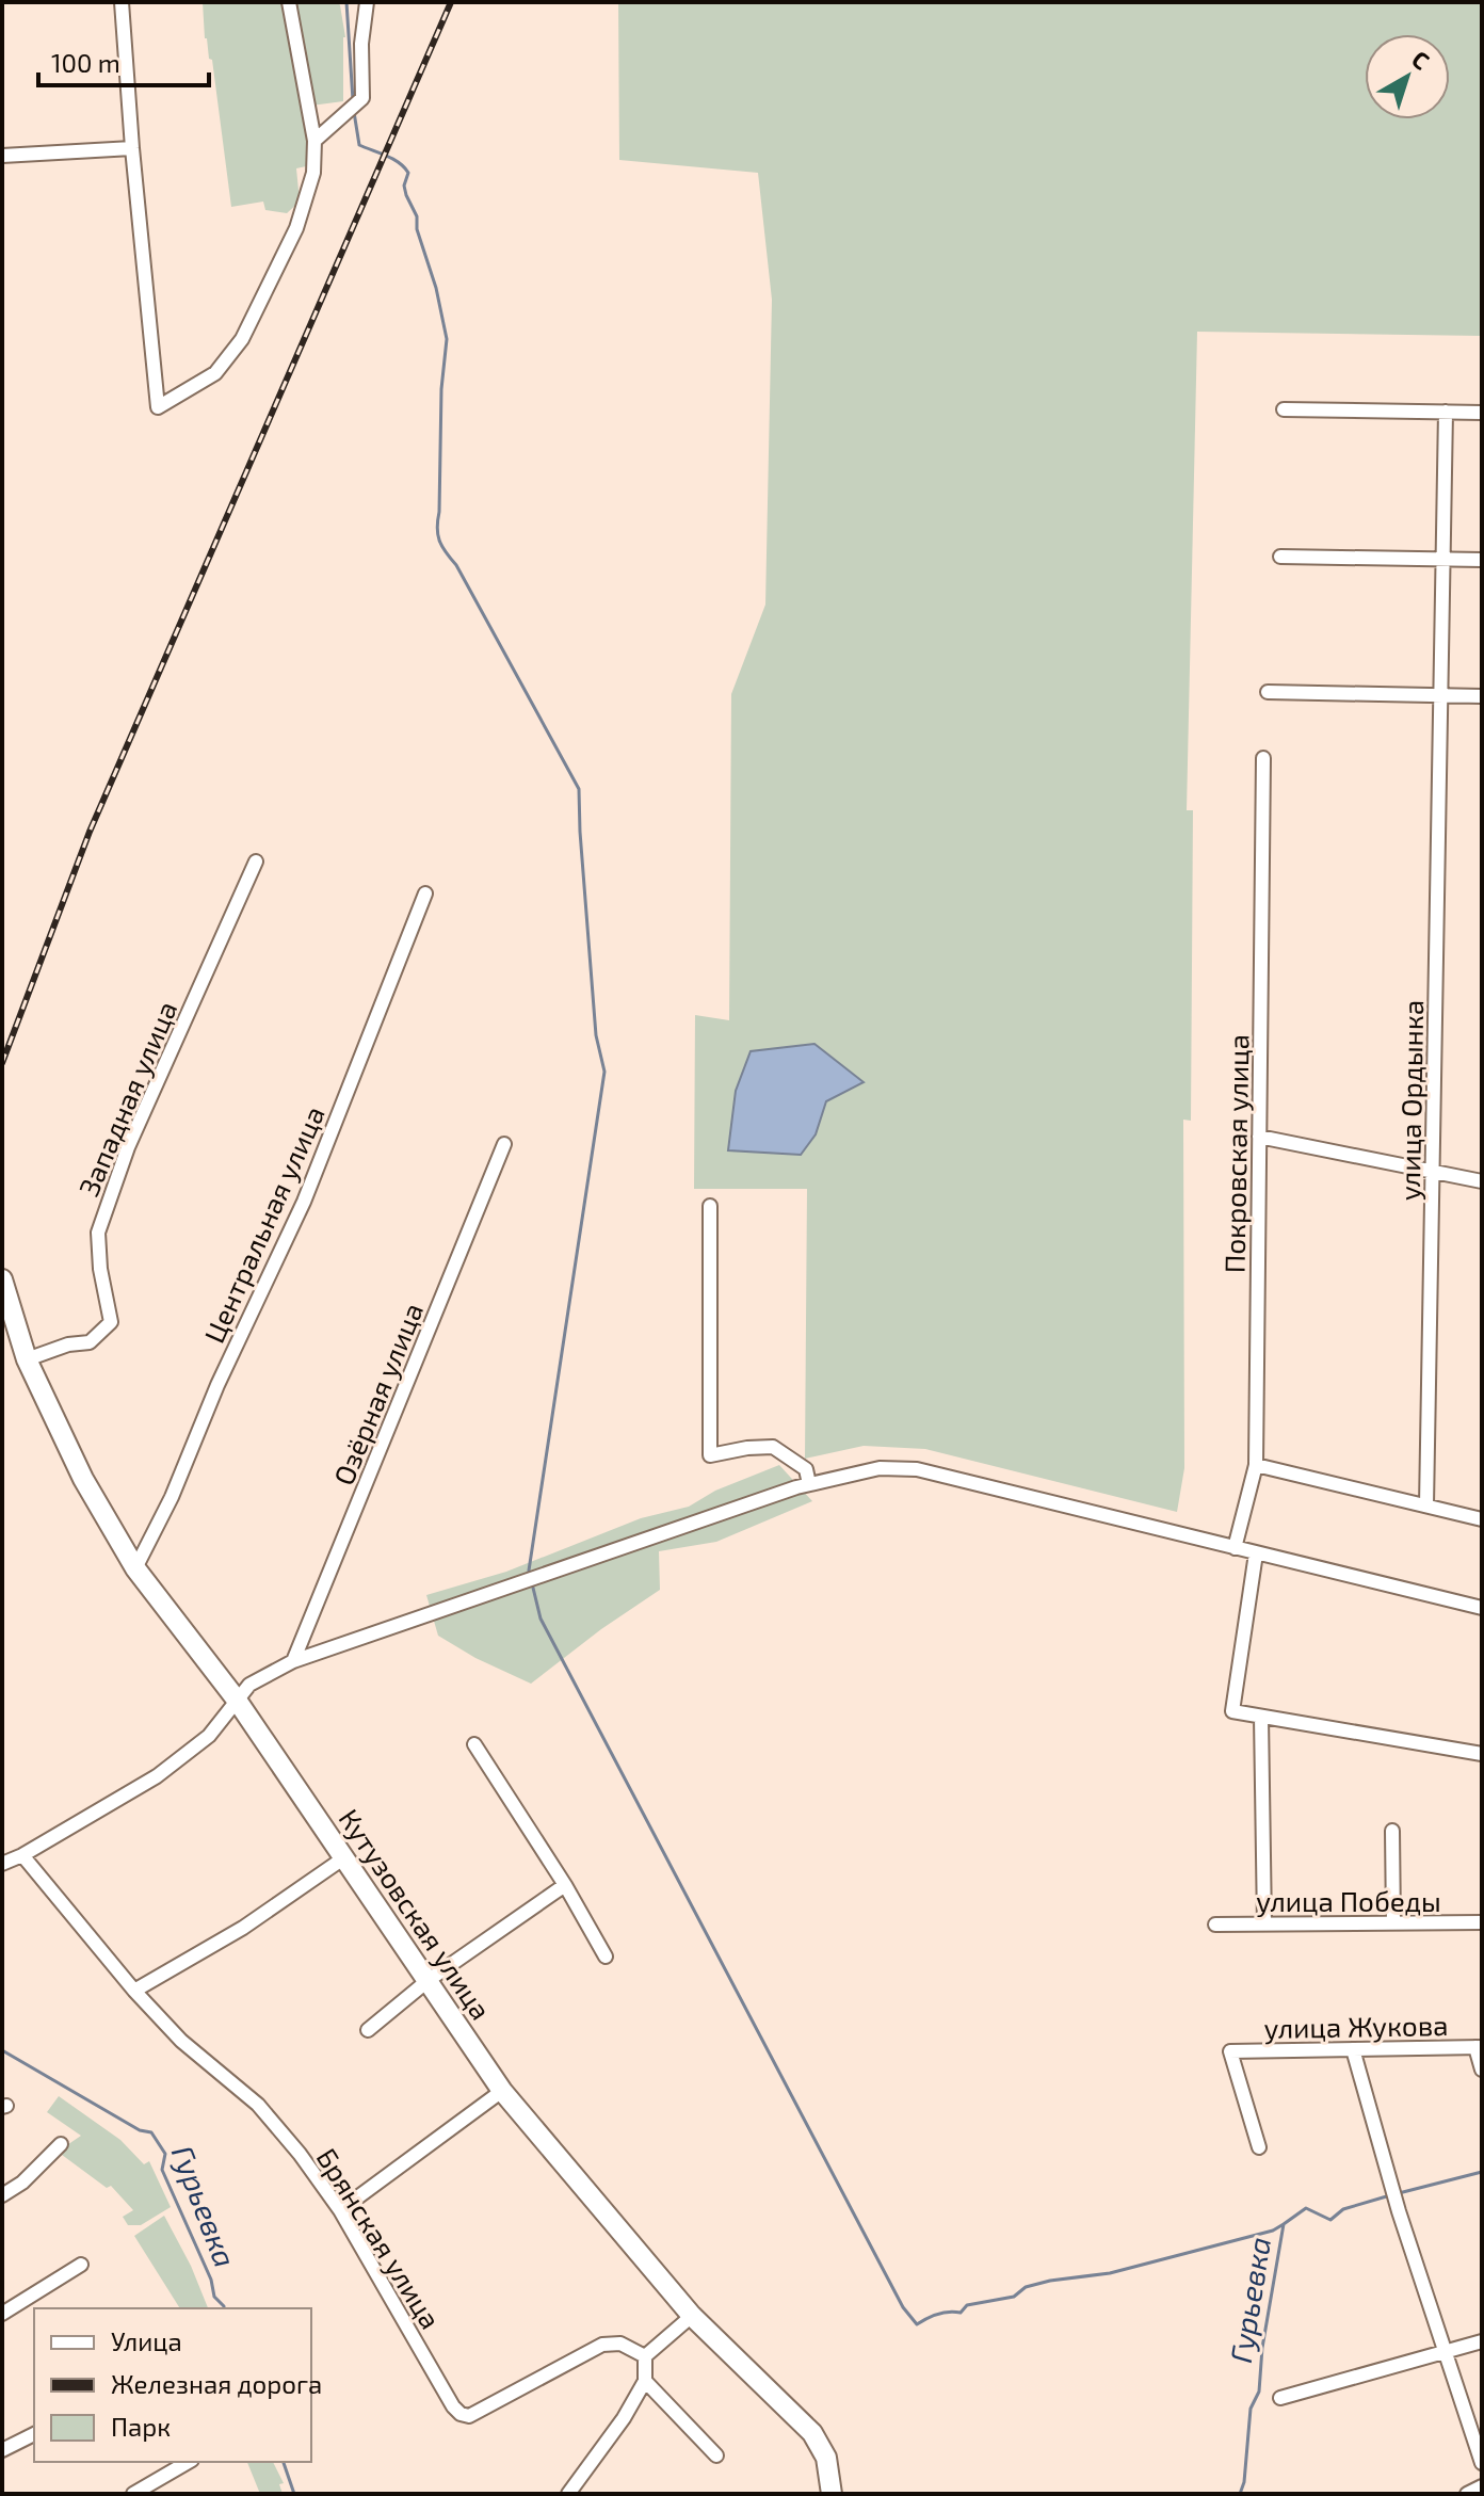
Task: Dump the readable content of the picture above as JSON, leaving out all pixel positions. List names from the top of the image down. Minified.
{"streets":{"street":["Западная улица","улица Ордынка","Покровская улица","Центральная улица","Озёрная улица","улица Победы","Кутузовская улица","улица Жукова","Брянская улица"]},"crossings":[["Западная улица","Кутузовская улица"],["Центральная улица","Кутузовская улица"]],"water":["Гурьевка"],"legend":["Улица","Железная дорога","Парк"],"scale_bar":"100 m","north":"top right"}
